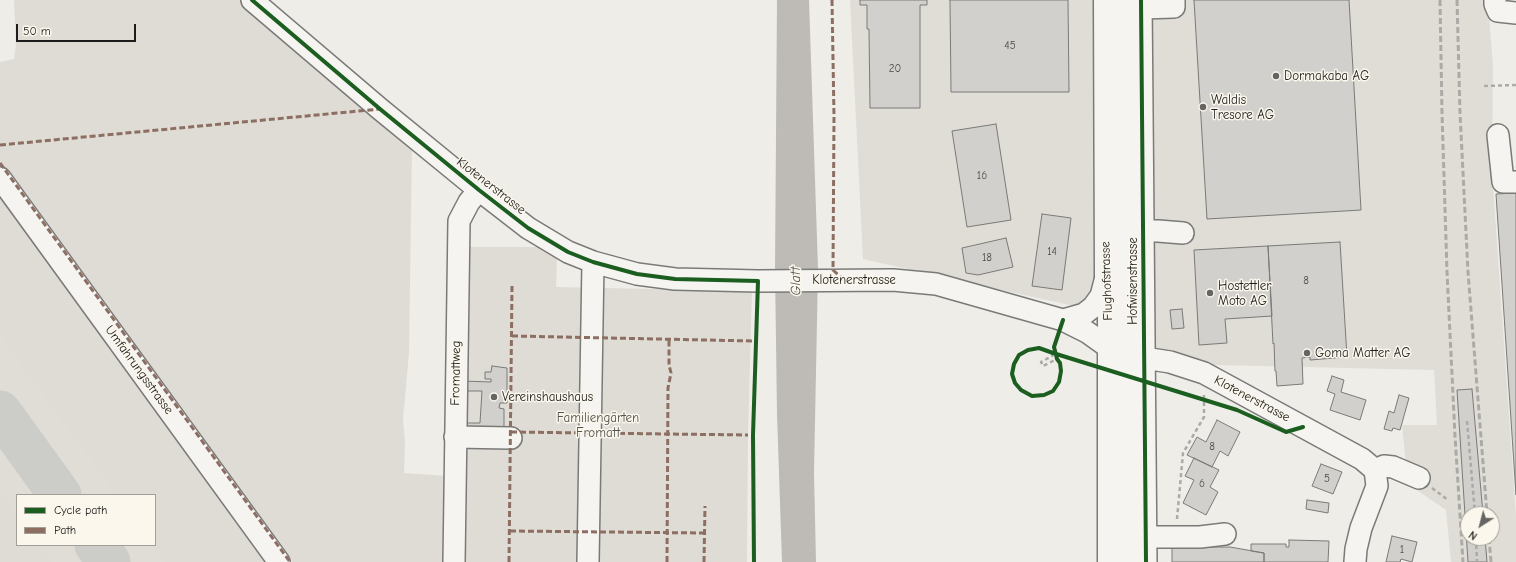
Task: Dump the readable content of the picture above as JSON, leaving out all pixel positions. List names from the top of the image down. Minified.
{"streets":{"main road":["Flughofstrasse"],"street":["Klotenerstrasse","Hofwisenstrasse","Umfahrungsstrasse","Fromattweg"]},"crossings":[["Klotenerstrasse","Flughofstrasse"],["Klotenerstrasse","Hofwisenstrasse"],["Klotenerstrasse","Fromattweg"],["Flughofstrasse","Hofwisenstrasse"]],"water":["Glatt"],"parks":["Familiengärten Fromatt"],"places":["Dormakaba AG","Waldis Tresore AG","Hostettler Moto AG","Goma Matter AG","Vereinshaushaus"],"house_numbers":["45","20","16","14","18","8","8","5","6","1"],"legend":["Cycle path","Path"],"scale_bar":"50 m","north":"bottom left"}
